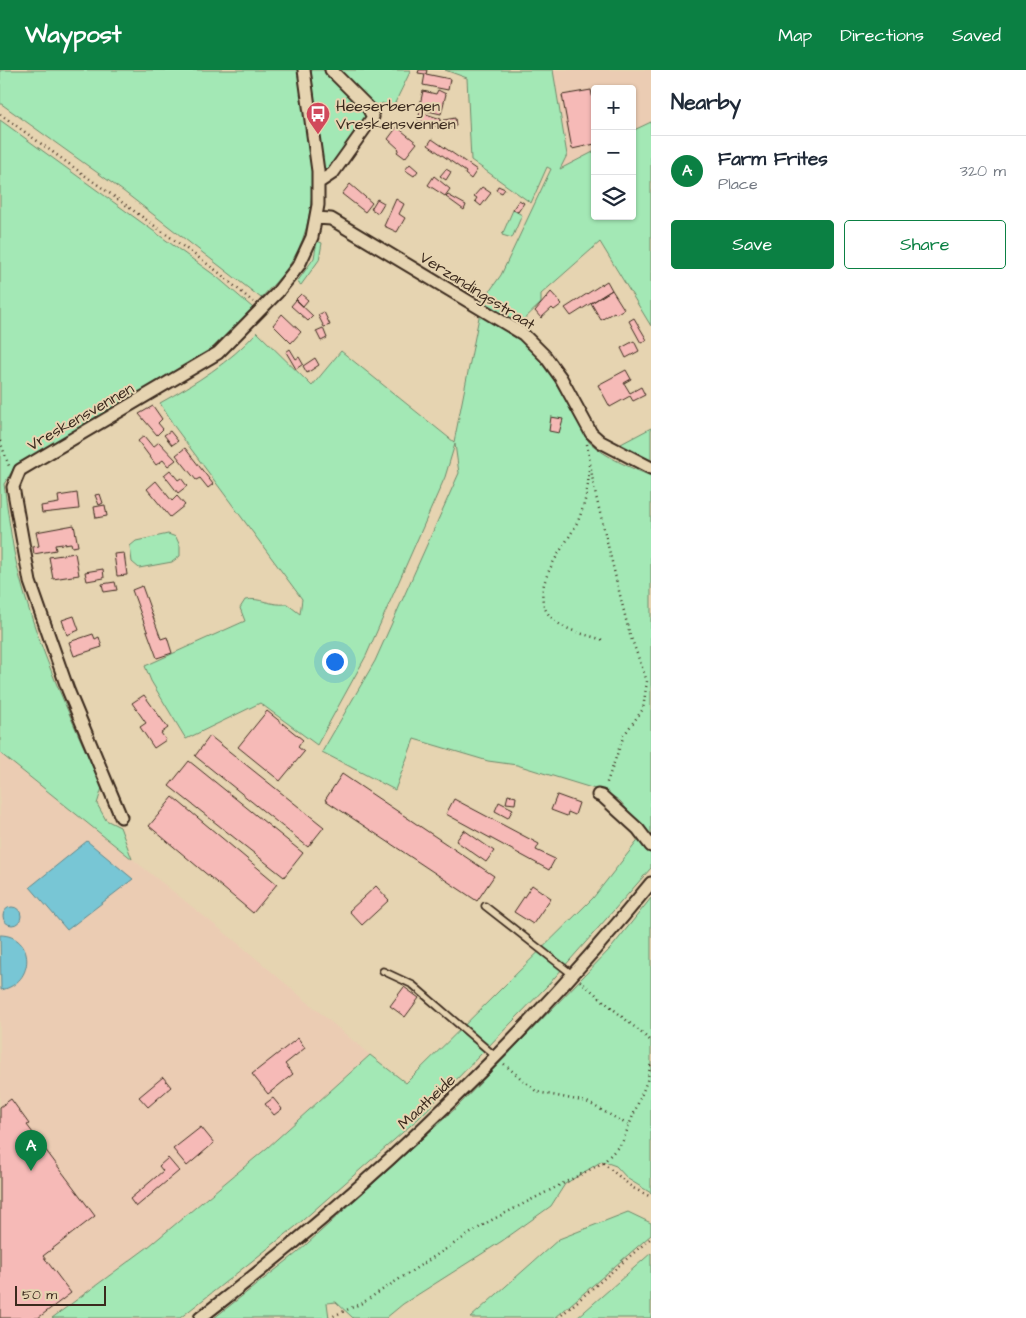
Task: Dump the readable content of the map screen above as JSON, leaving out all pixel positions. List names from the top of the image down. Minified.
{"streets":{"street":["Verzandingsstraat","Vreskensvennen","Maatheide"]},"crossings":[["Verzandingsstraat","Vreskensvennen"]],"places":{"bus stop":["Heeserbergen Vreskensvennen"]},"scale_bar":"50 m","page":{"header":"Waypost","nav":["Map","Directions","Saved"],"heading":"Nearby","map_buttons":["+","−"],"list":[{"mark":"A","name":"Farm Frites","note":"Place","value":"320 m"}],"buttons":["Save","Share"],"pins":"A","scale":"50 m"}}
